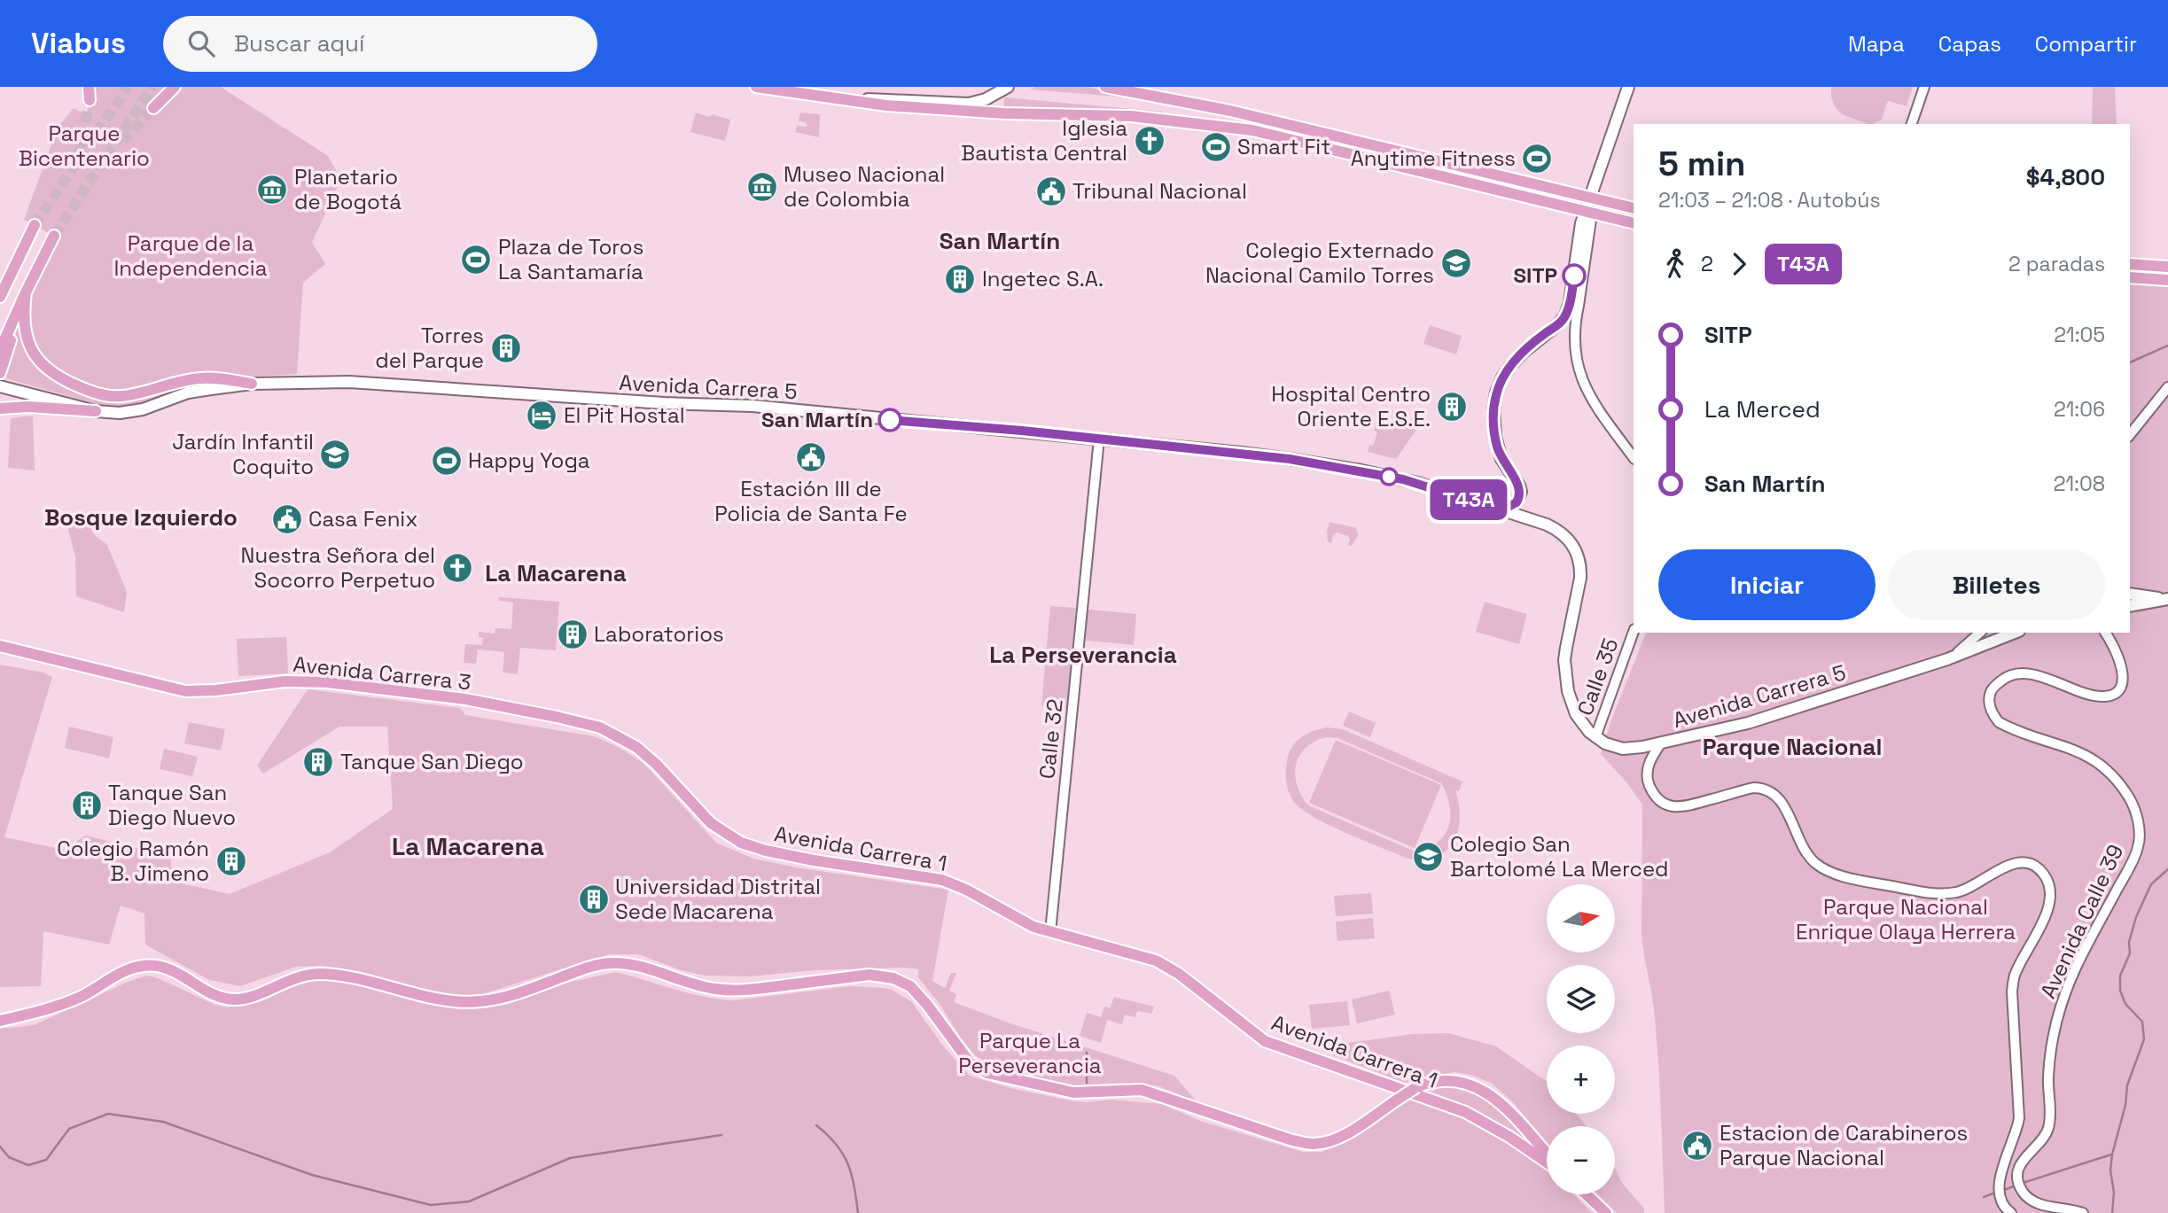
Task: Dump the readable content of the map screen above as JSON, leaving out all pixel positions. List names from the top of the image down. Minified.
{"streets":{"main road":["Avenida Carrera 5","Avenida Carrera 3","Avenida Carrera 1"],"street":["Calle 35","Calle 32","Avenida Calle 39"]},"crossings":[["Avenida Carrera 5","Calle 35"],["Avenida Carrera 5","Calle 32"],["Avenida Carrera 5","Avenida Calle 39"],["Avenida Carrera 3","Avenida Carrera 1"],["Calle 32","Avenida Carrera 1"]],"districts":["San Martín","Bosque Izquierdo","La Macarena","La Perseverancia","Parque Nacional","La Macarena"],"parks":["Parque Bicentenario","Parque de la Independencia","Parque Nacional Enrique Olaya Herrera","Parque La Perseverancia"],"places":{"church":["Iglesia Bautista Central","Nuestra Señora del Socorro Perpetuo"],"sports":["Smart Fit","Anytime Fitness","Plaza de Toros La Santamaría","Happy Yoga"],"museum":["Museo Nacional de Colombia","Planetario de Bogotá"],"public building":["Tribunal Nacional","Estación III de Policia de Santa Fe","Casa Fenix","Estacion de Carabineros Parque Nacional"],"school or university":["Colegio Externado Nacional Camilo Torres","Jardín Infantil Coquito","Colegio San Bartolomé La Merced"],"other":["SITP","San Martín"],"building":["Ingetec S.A.","Torres del Parque","Hospital Centro Oriente E.S.E.","Laboratorios","Tanque San Diego","Tanque San Diego Nuevo","Colegio Ramón B. Jimeno","Universidad Distrital Sede Macarena"],"hotel":["El Pit Hostal"]},"lines":["bus line T43A"],"north":"right","page":{"header":"Viabus","search":"Buscar aquí","nav":["Mapa","Capas","Compartir"],"on_map":"T43A","heading":["5 min","21:03 – 21:08 · Autobús","$4,800"],"legs":["2","T43A","2 paradas"],"list":[{"name":"SITP","value":"21:05"},{"name":"La Merced","value":"21:06"},{"name":"San Martín","value":"21:08"}],"buttons":["Iniciar","Billetes"],"map_buttons":["+","−"]}}
